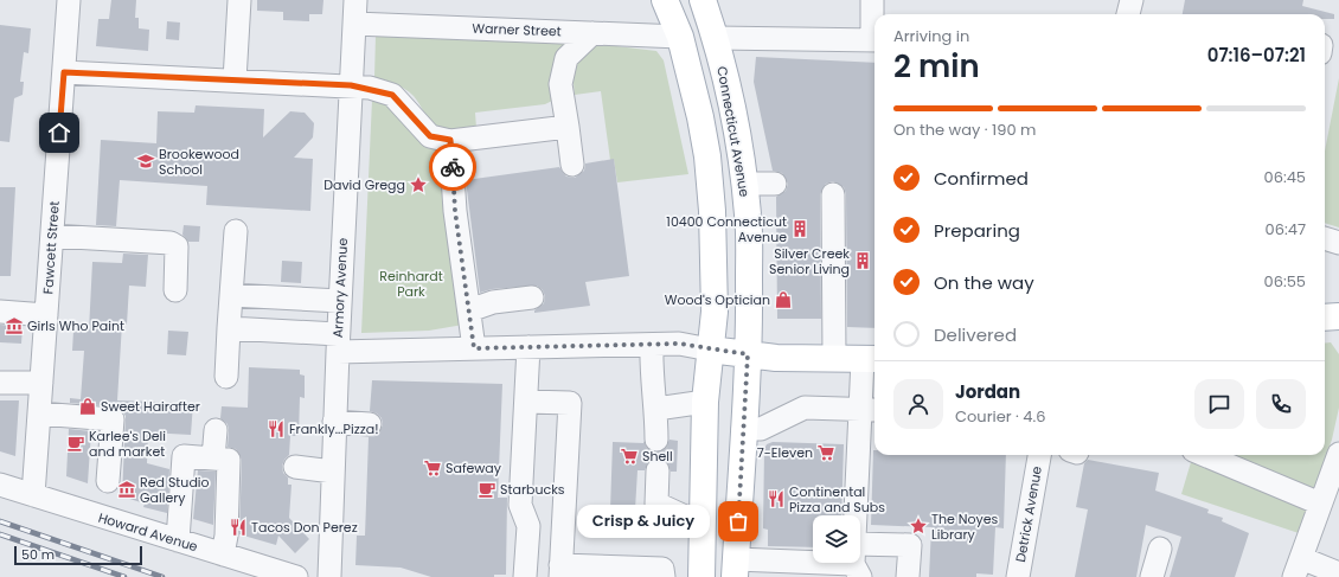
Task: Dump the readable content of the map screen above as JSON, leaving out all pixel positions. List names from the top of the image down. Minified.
{"streets":{"main road":["Connecticut Avenue"],"street":["Warner Street","Fawcett Street","Armory Avenue","Detrick Avenue","Howard Avenue"]},"crossings":[["Warner Street","Armory Avenue"],["Fawcett Street","Howard Avenue"]],"parks":["Reinhardt Park"],"places":{"school or university":["Brookewood School"],"place":["David Gregg","The Noyes Library"],"building":["10400 Connecticut Avenue","Silver Creek Senior Living"],"shop":["Wood's Optician","Sweet Hairafter"],"museum":["Girls Who Paint","Red Studio Gallery"],"restaurant":["Frankly...Pizza!","Continental Pizza and Subs","Tacos Don Perez"],"cafe":["Karlee's Deli and market","Starbucks"],"supermarket":["7-Eleven","Shell","Safeway"],"other":["Crisp & Juicy"]},"scale_bar":"50 m","page":{"heading":["2 min","Arriving in","07:16–07:21"],"panel":["Jordan","Courier · 4.6"],"bar":"On the way · 190 m","list":[["Confirmed","06:45"],["Preparing","06:47"],["On the way","06:55"],"Delivered"],"bubble":"Crisp & Juicy","scale":"50 m"}}
